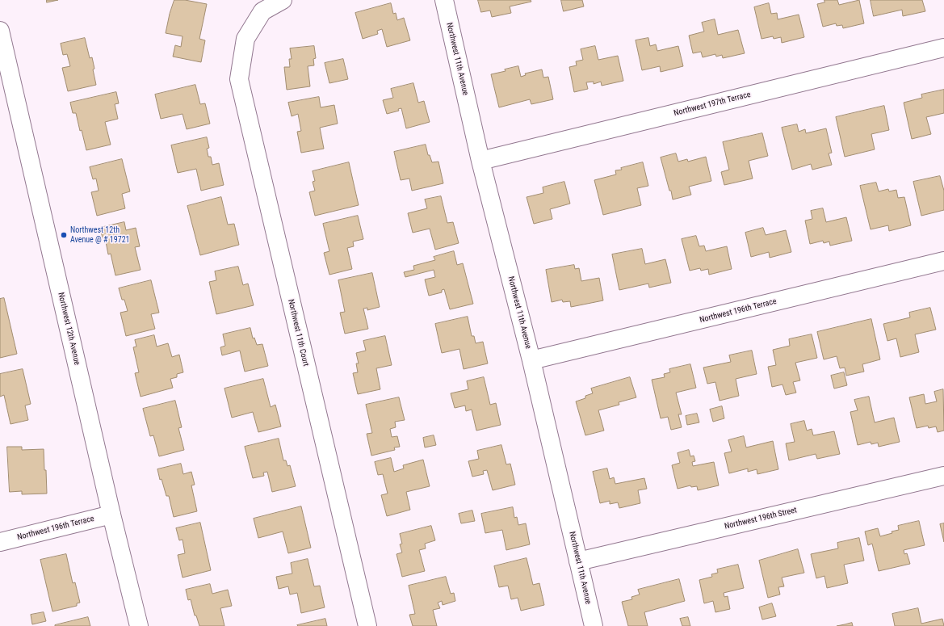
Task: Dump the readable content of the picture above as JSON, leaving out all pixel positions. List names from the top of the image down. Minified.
{"streets":{"street":["Northwest 11th Avenue","Northwest 197th Terrace","Northwest 196th Terrace","Northwest 12th Avenue","Northwest 11th Court","Northwest 196th Street"]},"crossings":[["Northwest 11th Avenue","Northwest 197th Terrace"],["Northwest 11th Avenue","Northwest 196th Terrace"],["Northwest 11th Avenue","Northwest 196th Street"],["Northwest 196th Terrace","Northwest 12th Avenue"]],"places":["Northwest 12th Avenue @ # 19721"]}
